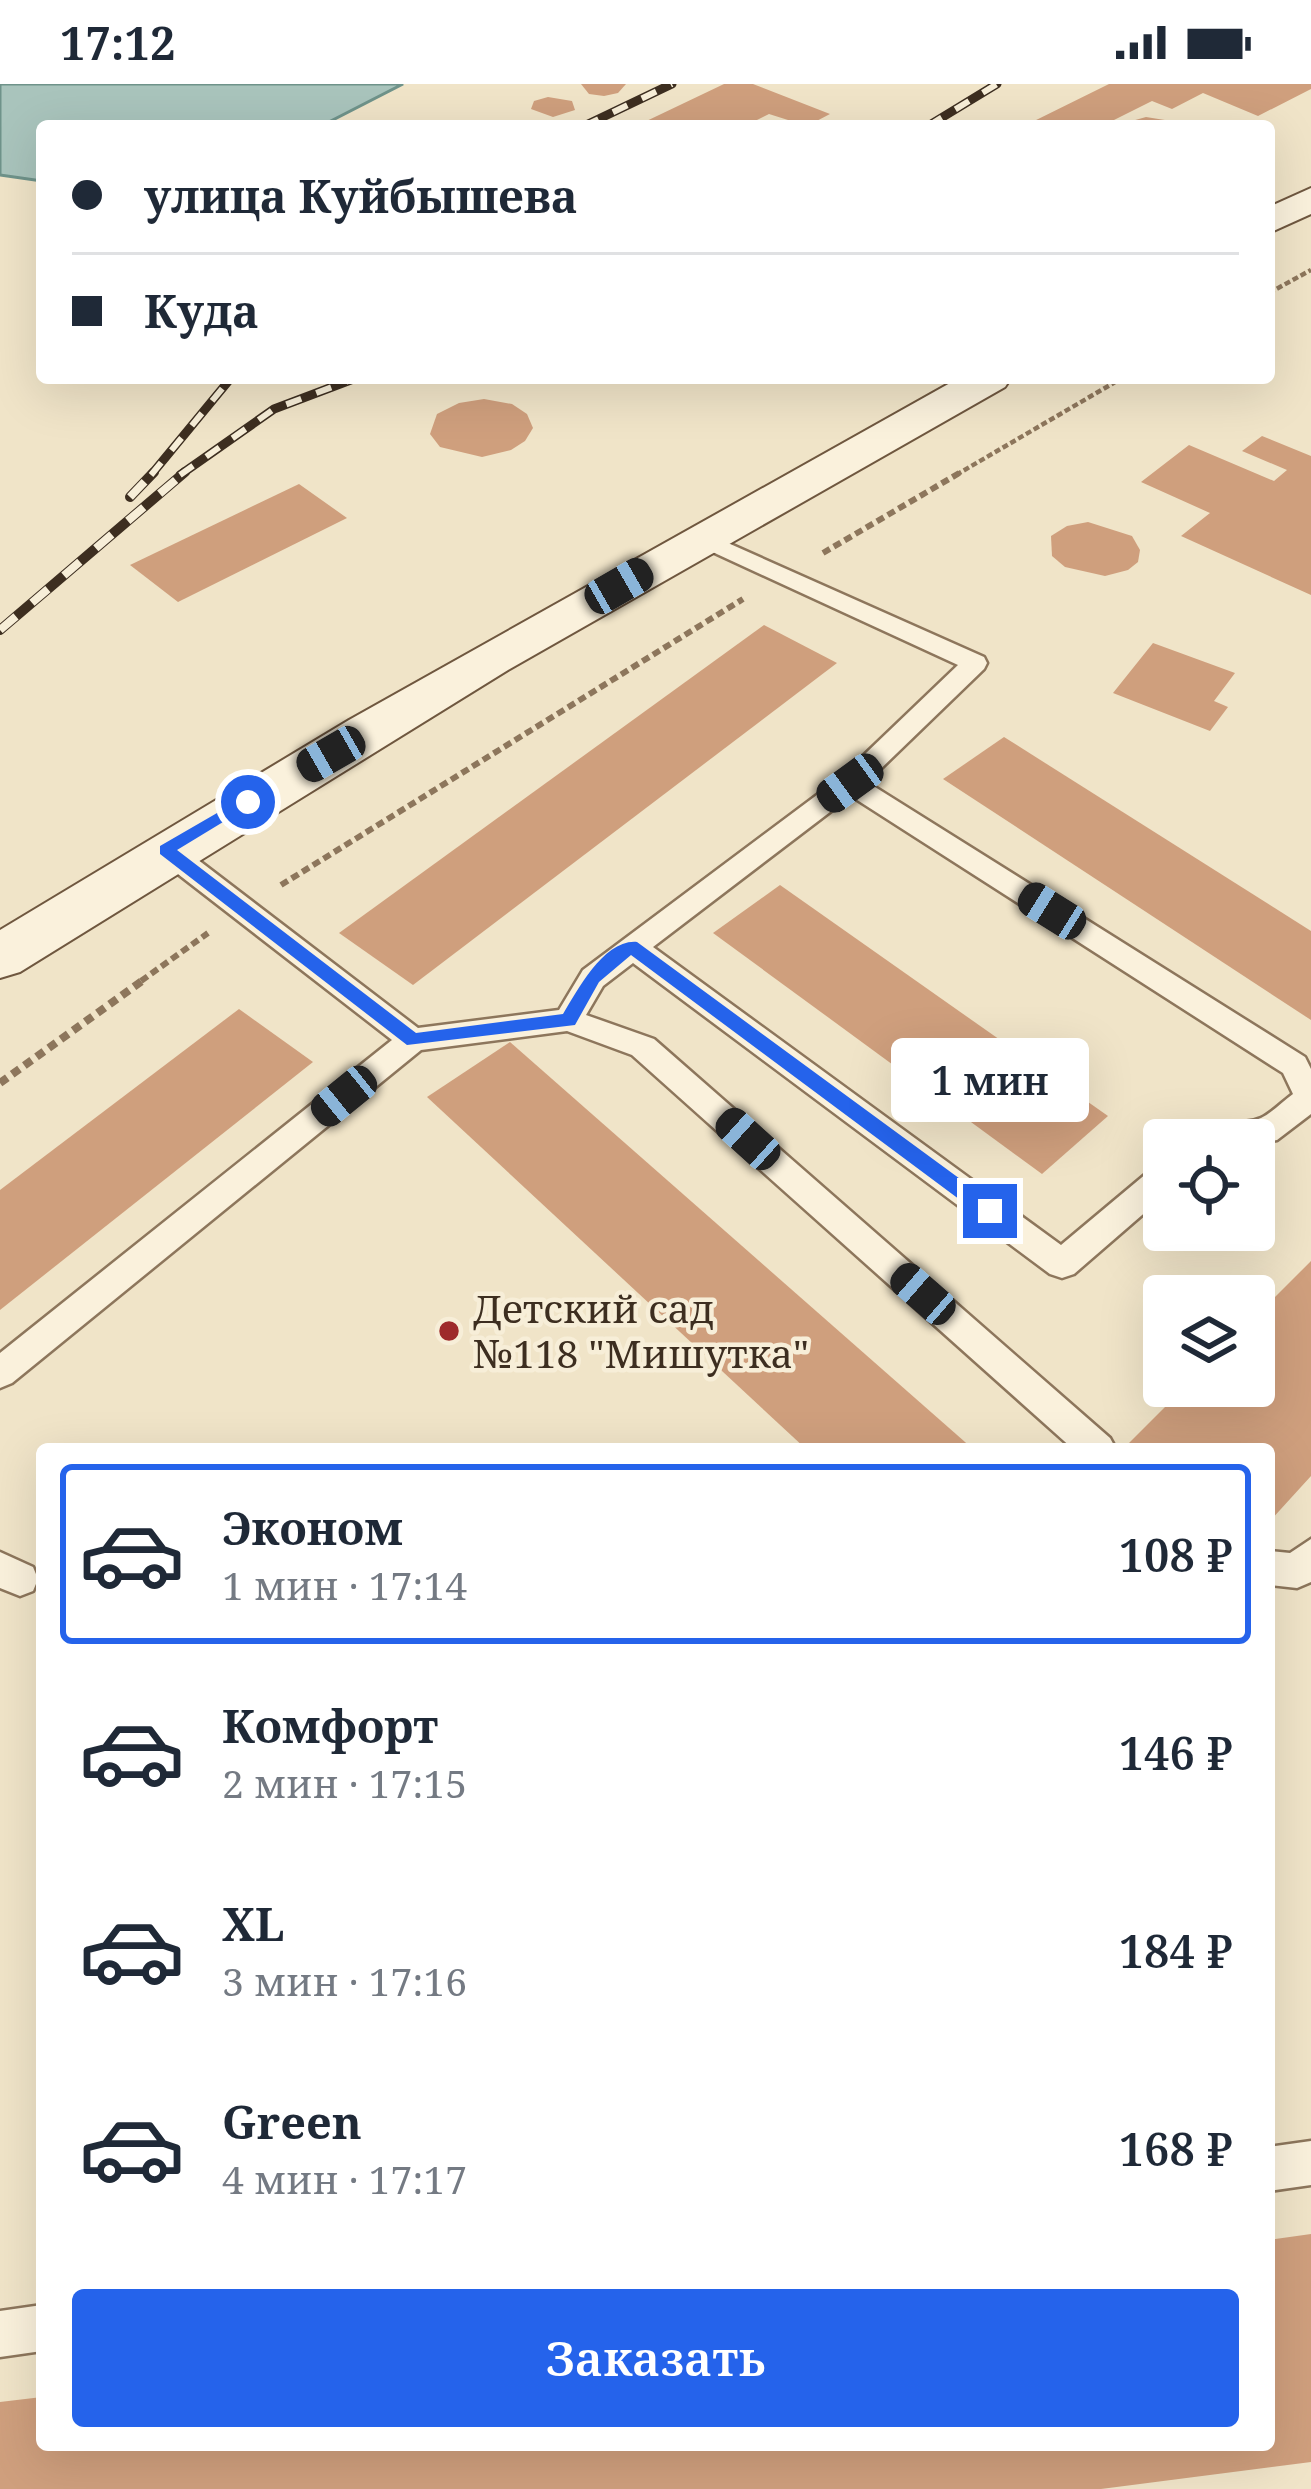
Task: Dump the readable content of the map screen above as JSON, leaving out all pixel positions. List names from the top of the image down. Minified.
{"places":["Детский сад №118 \"Мишутка\""],"page":{"status":"17:12","banner":["улица Куйбышева","Куда"],"bubble":"1 мин","list":[{"name":"Эконом","note":"1 мин · 17:14","value":"108 ₽"},{"name":"Комфорт","note":"2 мин · 17:15","value":"146 ₽"},{"name":"XL","note":"3 мин · 17:16","value":"184 ₽"},{"name":"Green","note":"4 мин · 17:17","value":"168 ₽"}],"buttons":"Заказать"}}
